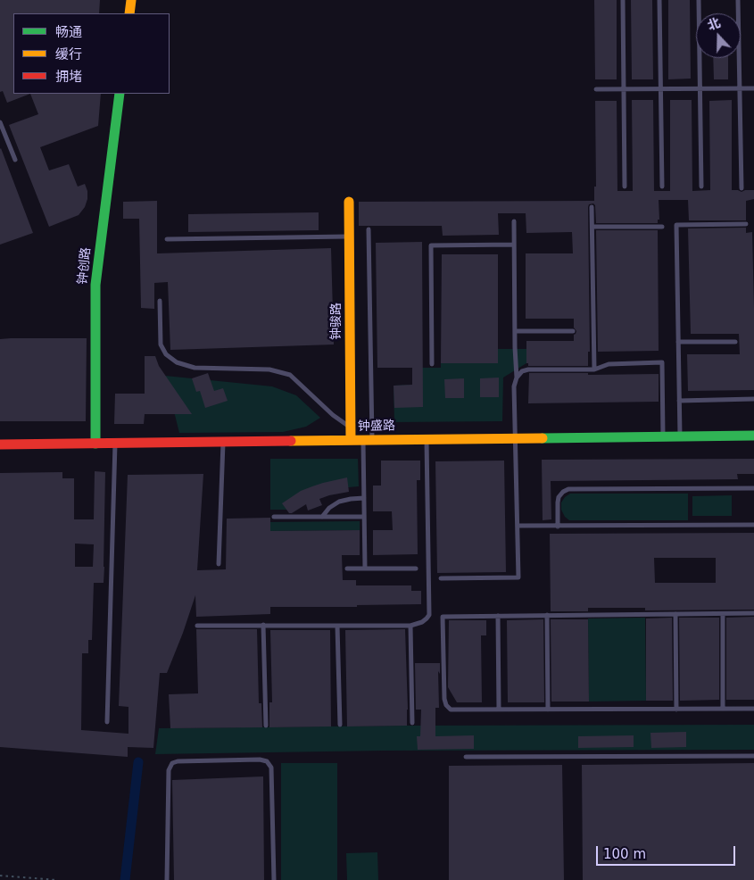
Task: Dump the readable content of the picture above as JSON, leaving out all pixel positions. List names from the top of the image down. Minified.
{"streets":{"street":["钟创路","钟骏路","钟盛路"]},"crossings":[["钟创路","钟盛路"],["钟骏路","钟盛路"]],"legend":["畅通","缓行","拥堵"],"scale_bar":"100 m","north":"top"}
